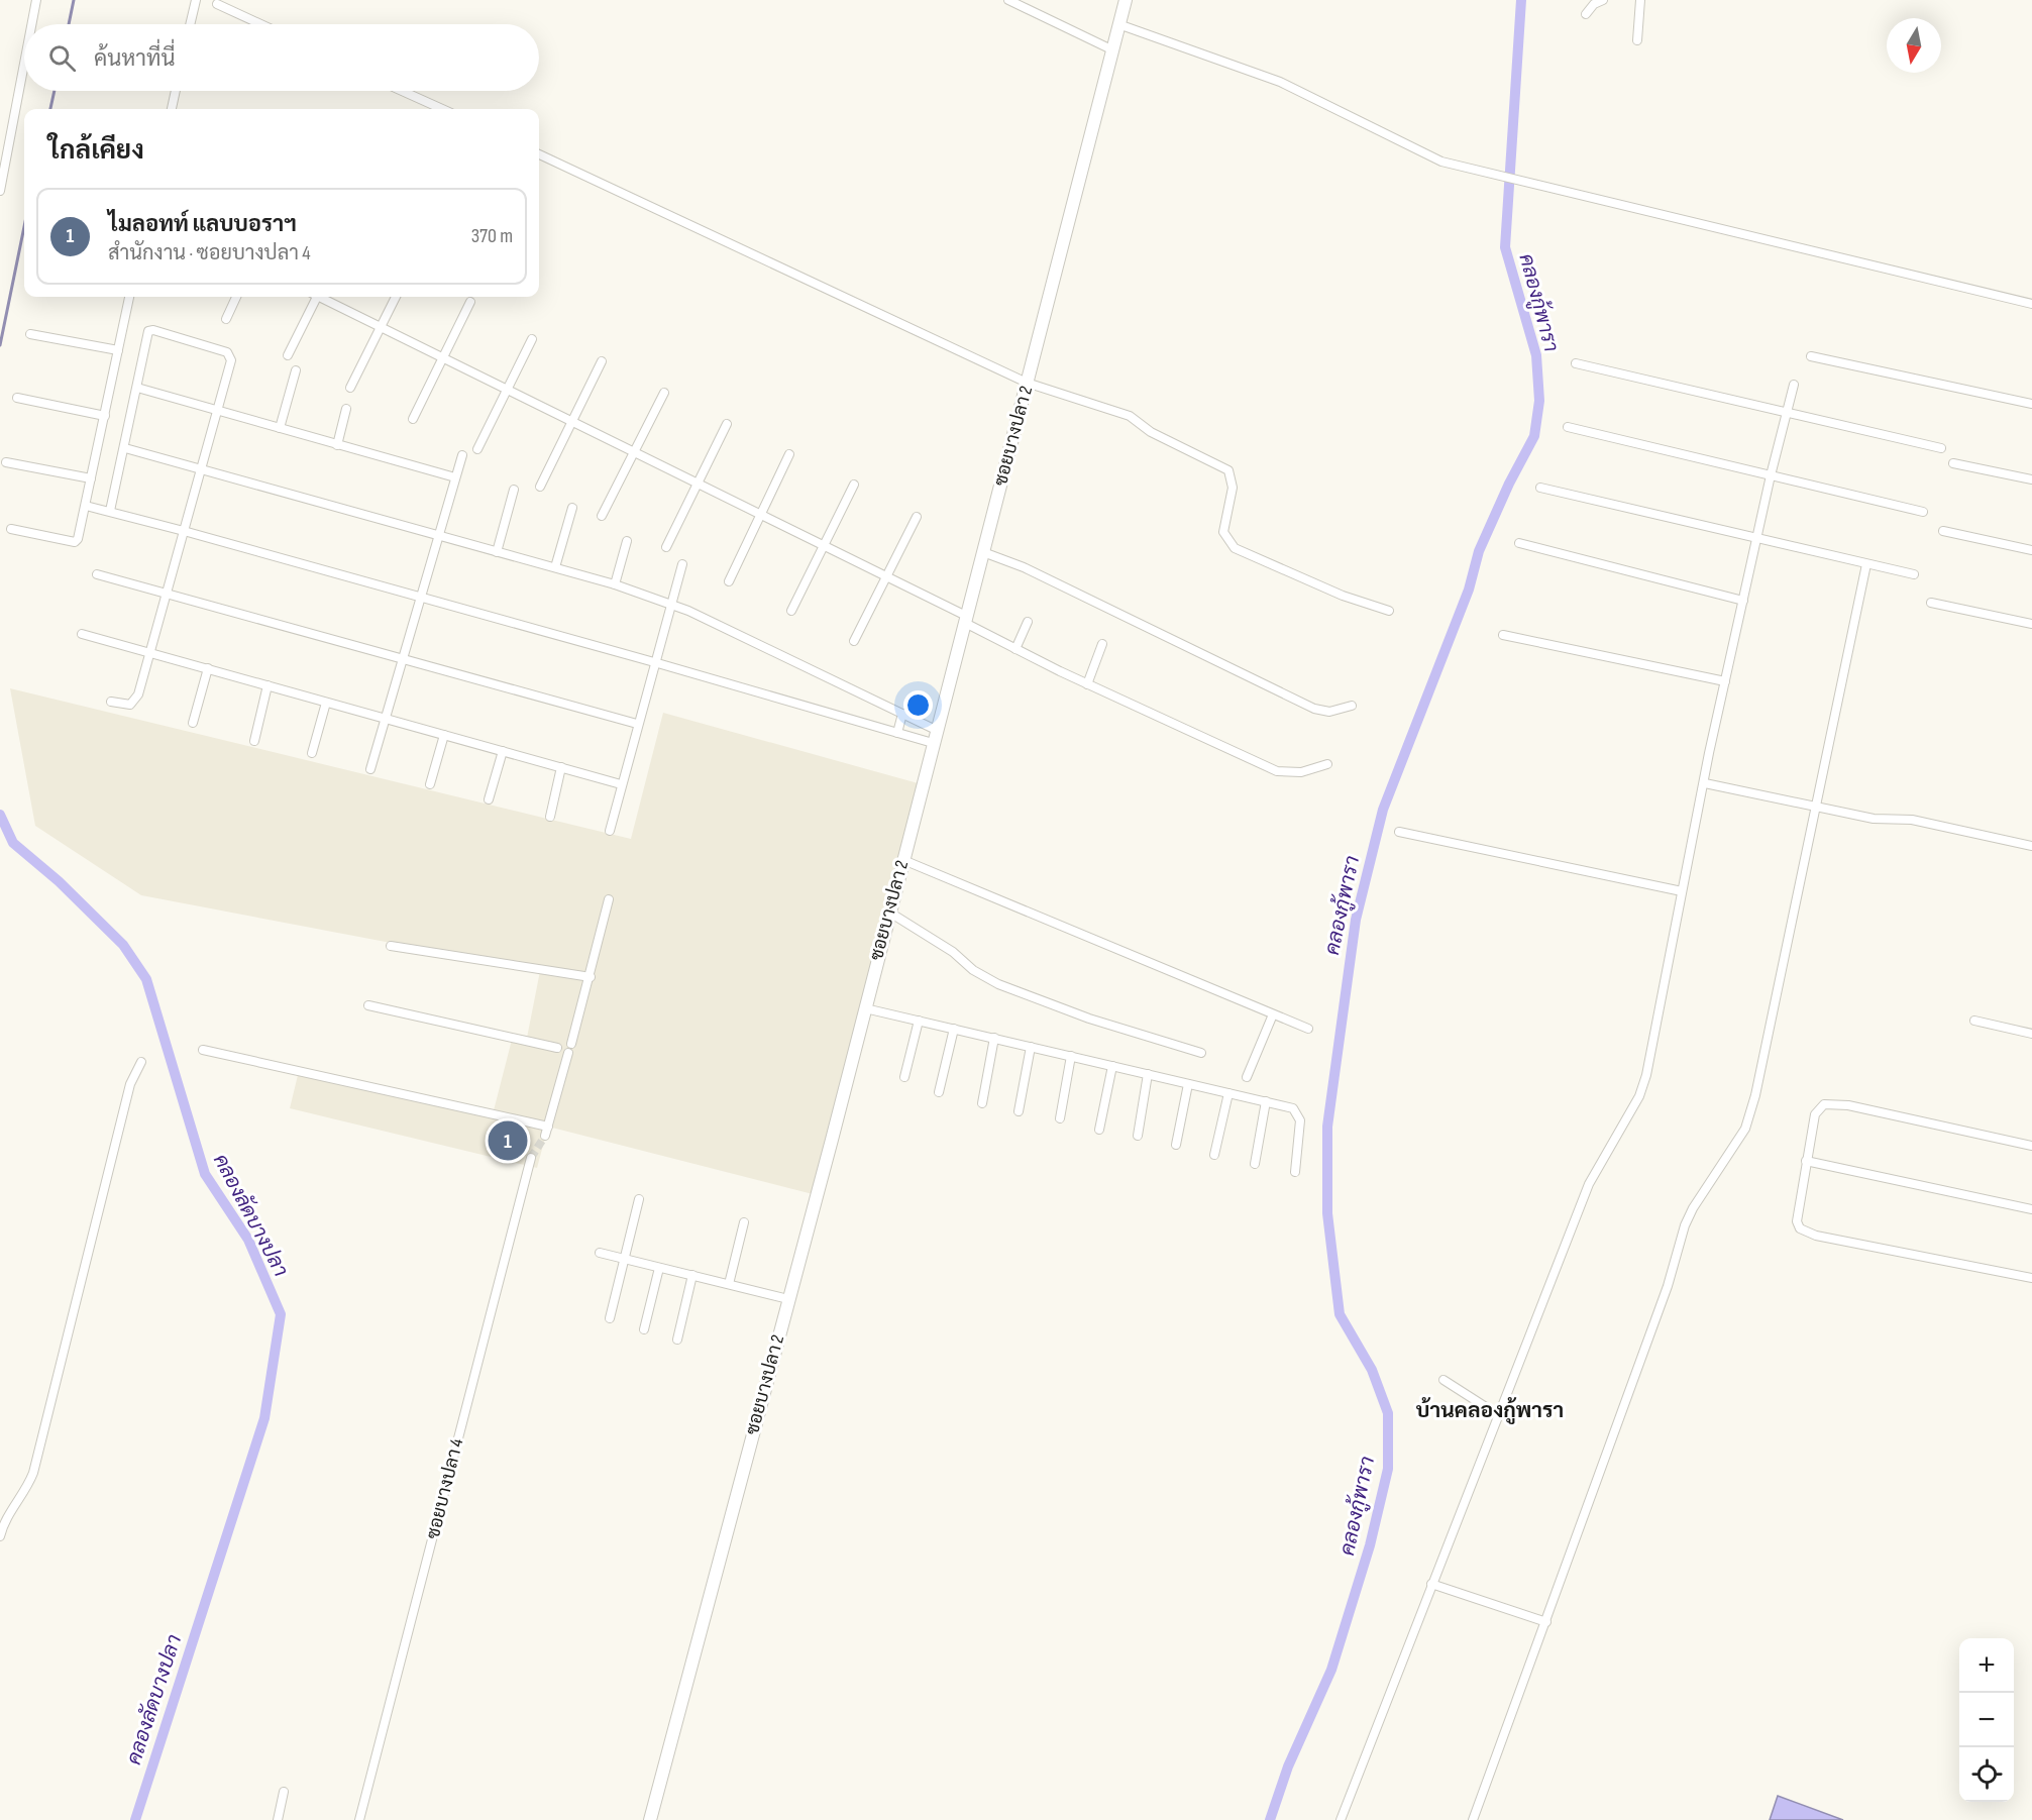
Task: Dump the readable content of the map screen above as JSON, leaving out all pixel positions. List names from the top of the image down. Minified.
{"streets":{"street":["ซอยบางปลา 2","ซอยบางปลา 4"]},"districts":["บ้านคลองกู้พารา"],"water":["คลองกู้พารา","คลองลัดบางปลา"],"north":"bottom","page":{"search":"ค้นหาที่นี่","heading":"ใกล้เคียง","list":[{"mark":"1","name":"ไมลอทท์ แลบบอราฯ","note":"สำนักงาน · ซอยบางปลา 4","value":"370 m"}],"pins":"1","map_buttons":["+","−"]}}
